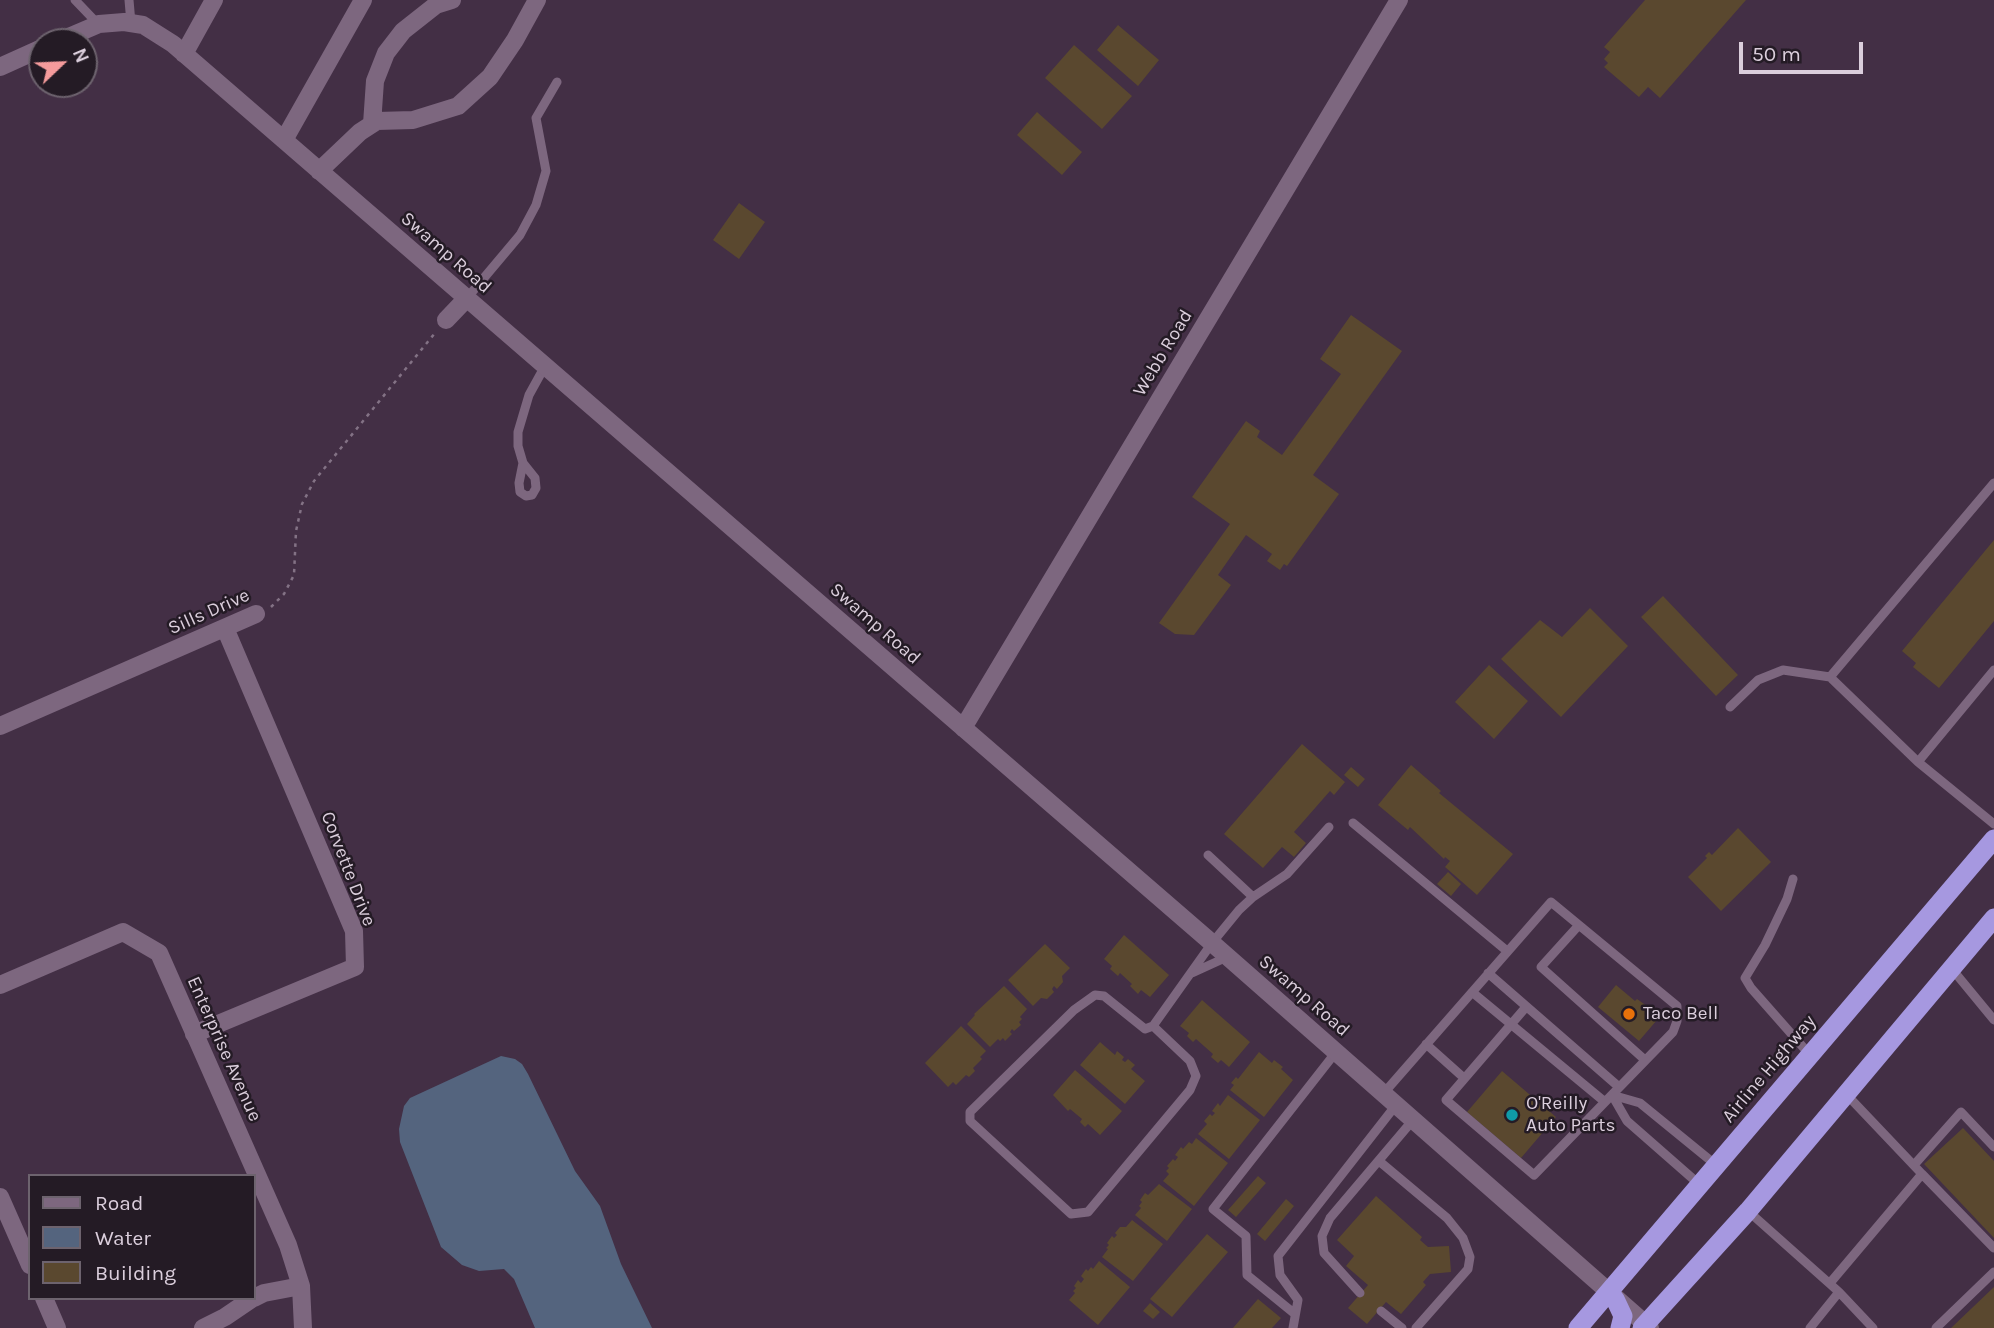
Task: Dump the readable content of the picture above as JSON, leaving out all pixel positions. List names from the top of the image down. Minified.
{"streets":{"highway":["Airline Highway"],"street":["Swamp Road","Webb Road","Sills Drive","Corvette Drive","Enterprise Avenue"]},"crossings":[["Swamp Road","Webb Road"],["Swamp Road","Airline Highway"],["Sills Drive","Corvette Drive"],["Corvette Drive","Enterprise Avenue"]],"places":["Taco Bell","O'Reilly Auto Parts"],"legend":["Road","Water","Building"],"scale_bar":"50 m","north":"top right"}
